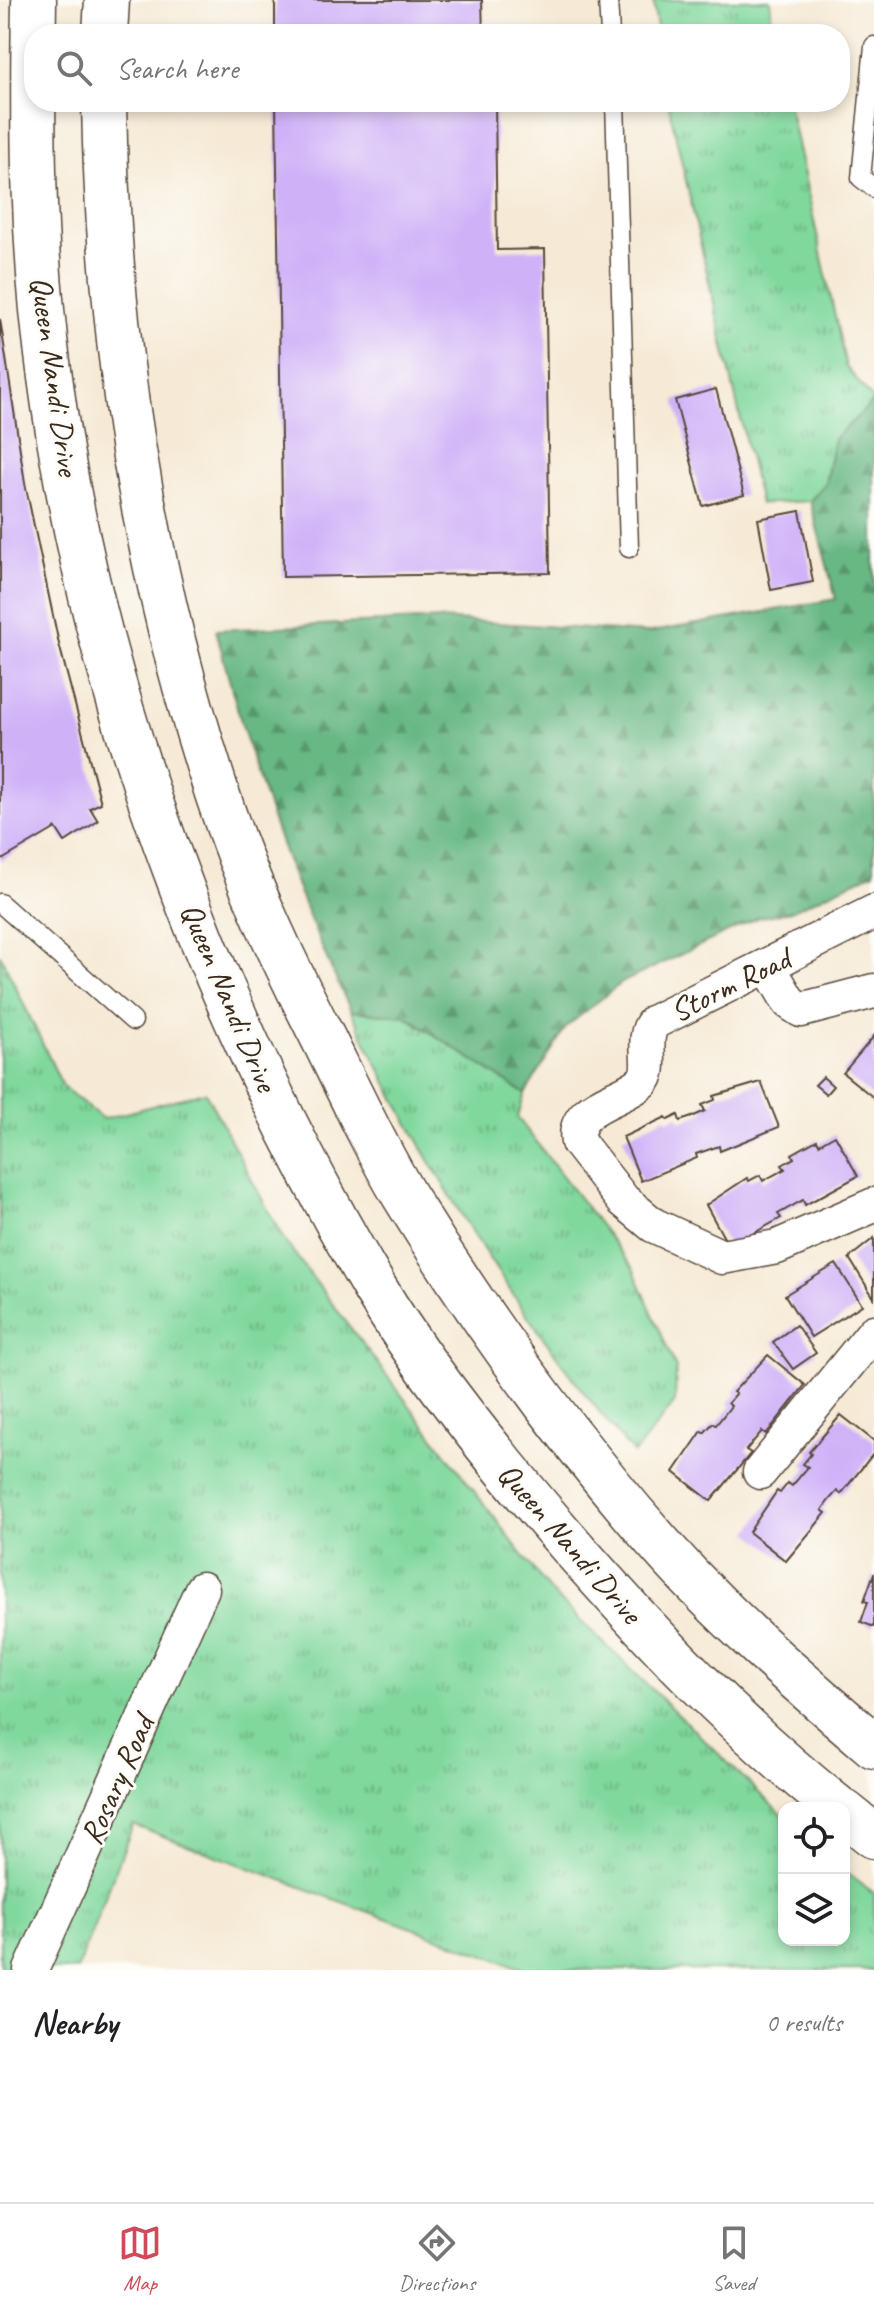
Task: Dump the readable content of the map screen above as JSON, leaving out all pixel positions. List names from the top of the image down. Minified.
{"streets":{"main road":["Queen Nandi Drive"],"street":["Storm Road","Rosary Road"]},"page":{"search":"Search here","heading":["Nearby","0 results"],"nav":["Map","Directions","Saved"]}}
